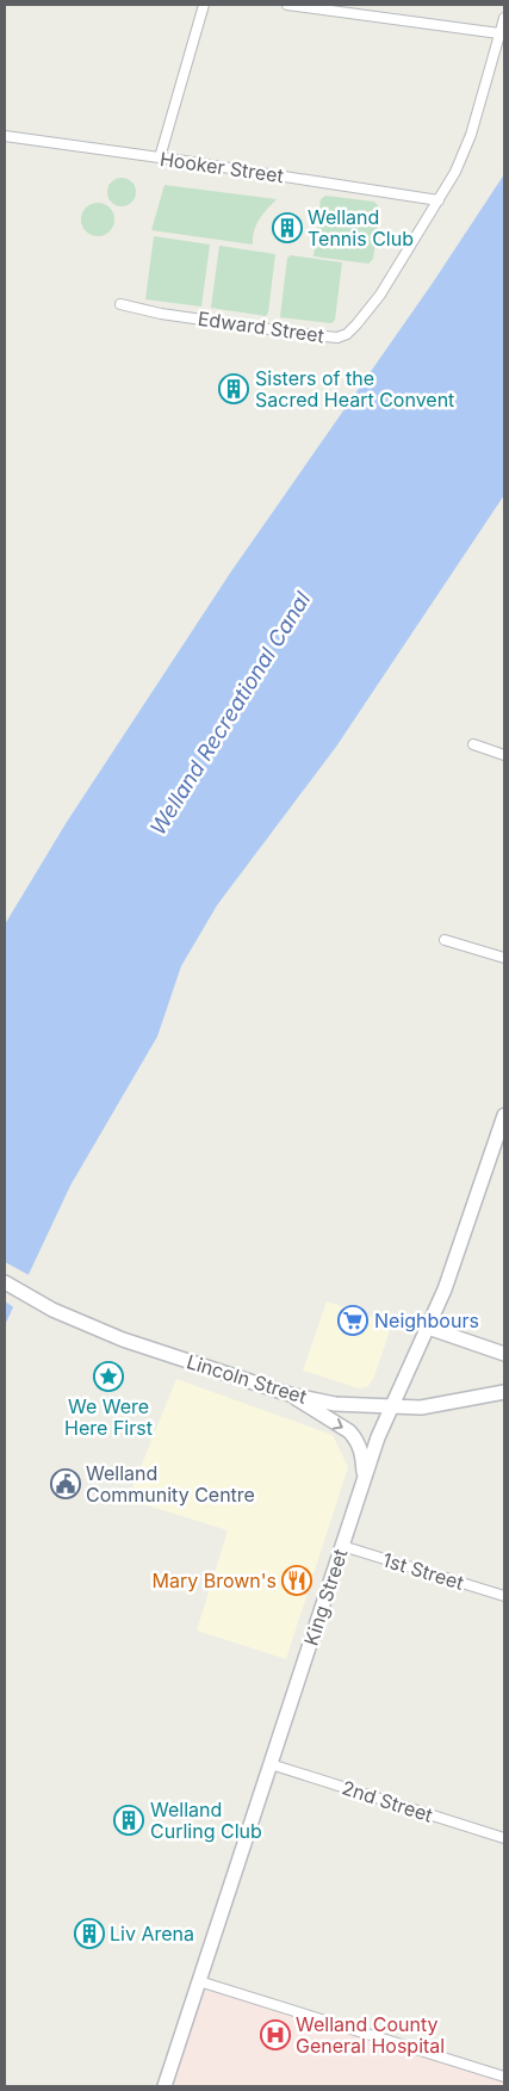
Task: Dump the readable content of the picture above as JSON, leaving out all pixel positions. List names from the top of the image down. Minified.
{"streets":{"main road":["Lincoln Street","King Street"],"street":["Hooker Street","Edward Street","1st Street","2nd Street"]},"crossings":[["Hooker Street","Edward Street"],["Lincoln Street","King Street"],["1st Street","King Street"],["King Street","2nd Street"]],"water":["Welland Recreational Canal"],"places":{"building":["Welland Tennis Club","Sisters of the Sacred Heart Convent","Welland Curling Club","Liv Arena"],"supermarket":["Neighbours"],"place":["We Were Here First"],"public building":["Welland Community Centre"],"restaurant":["Mary Brown's"],"hospital":["Welland County General Hospital"]}}
